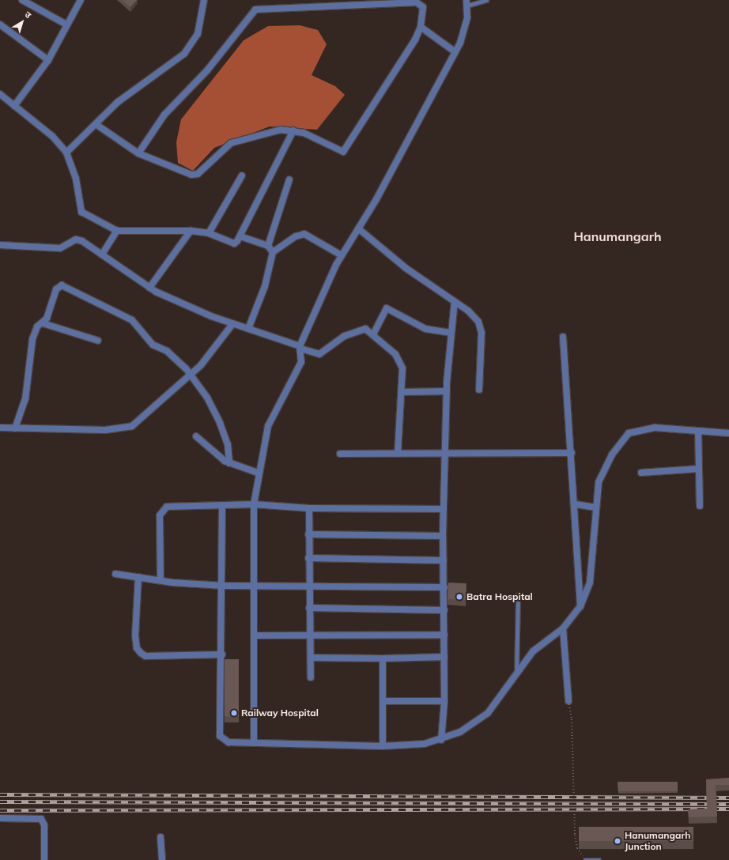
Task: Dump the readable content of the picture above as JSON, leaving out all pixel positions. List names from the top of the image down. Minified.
{"districts":["Hanumangarh"],"places":["Batra Hospital","Railway Hospital","Hanumangarh Junction"],"north":"top right"}
